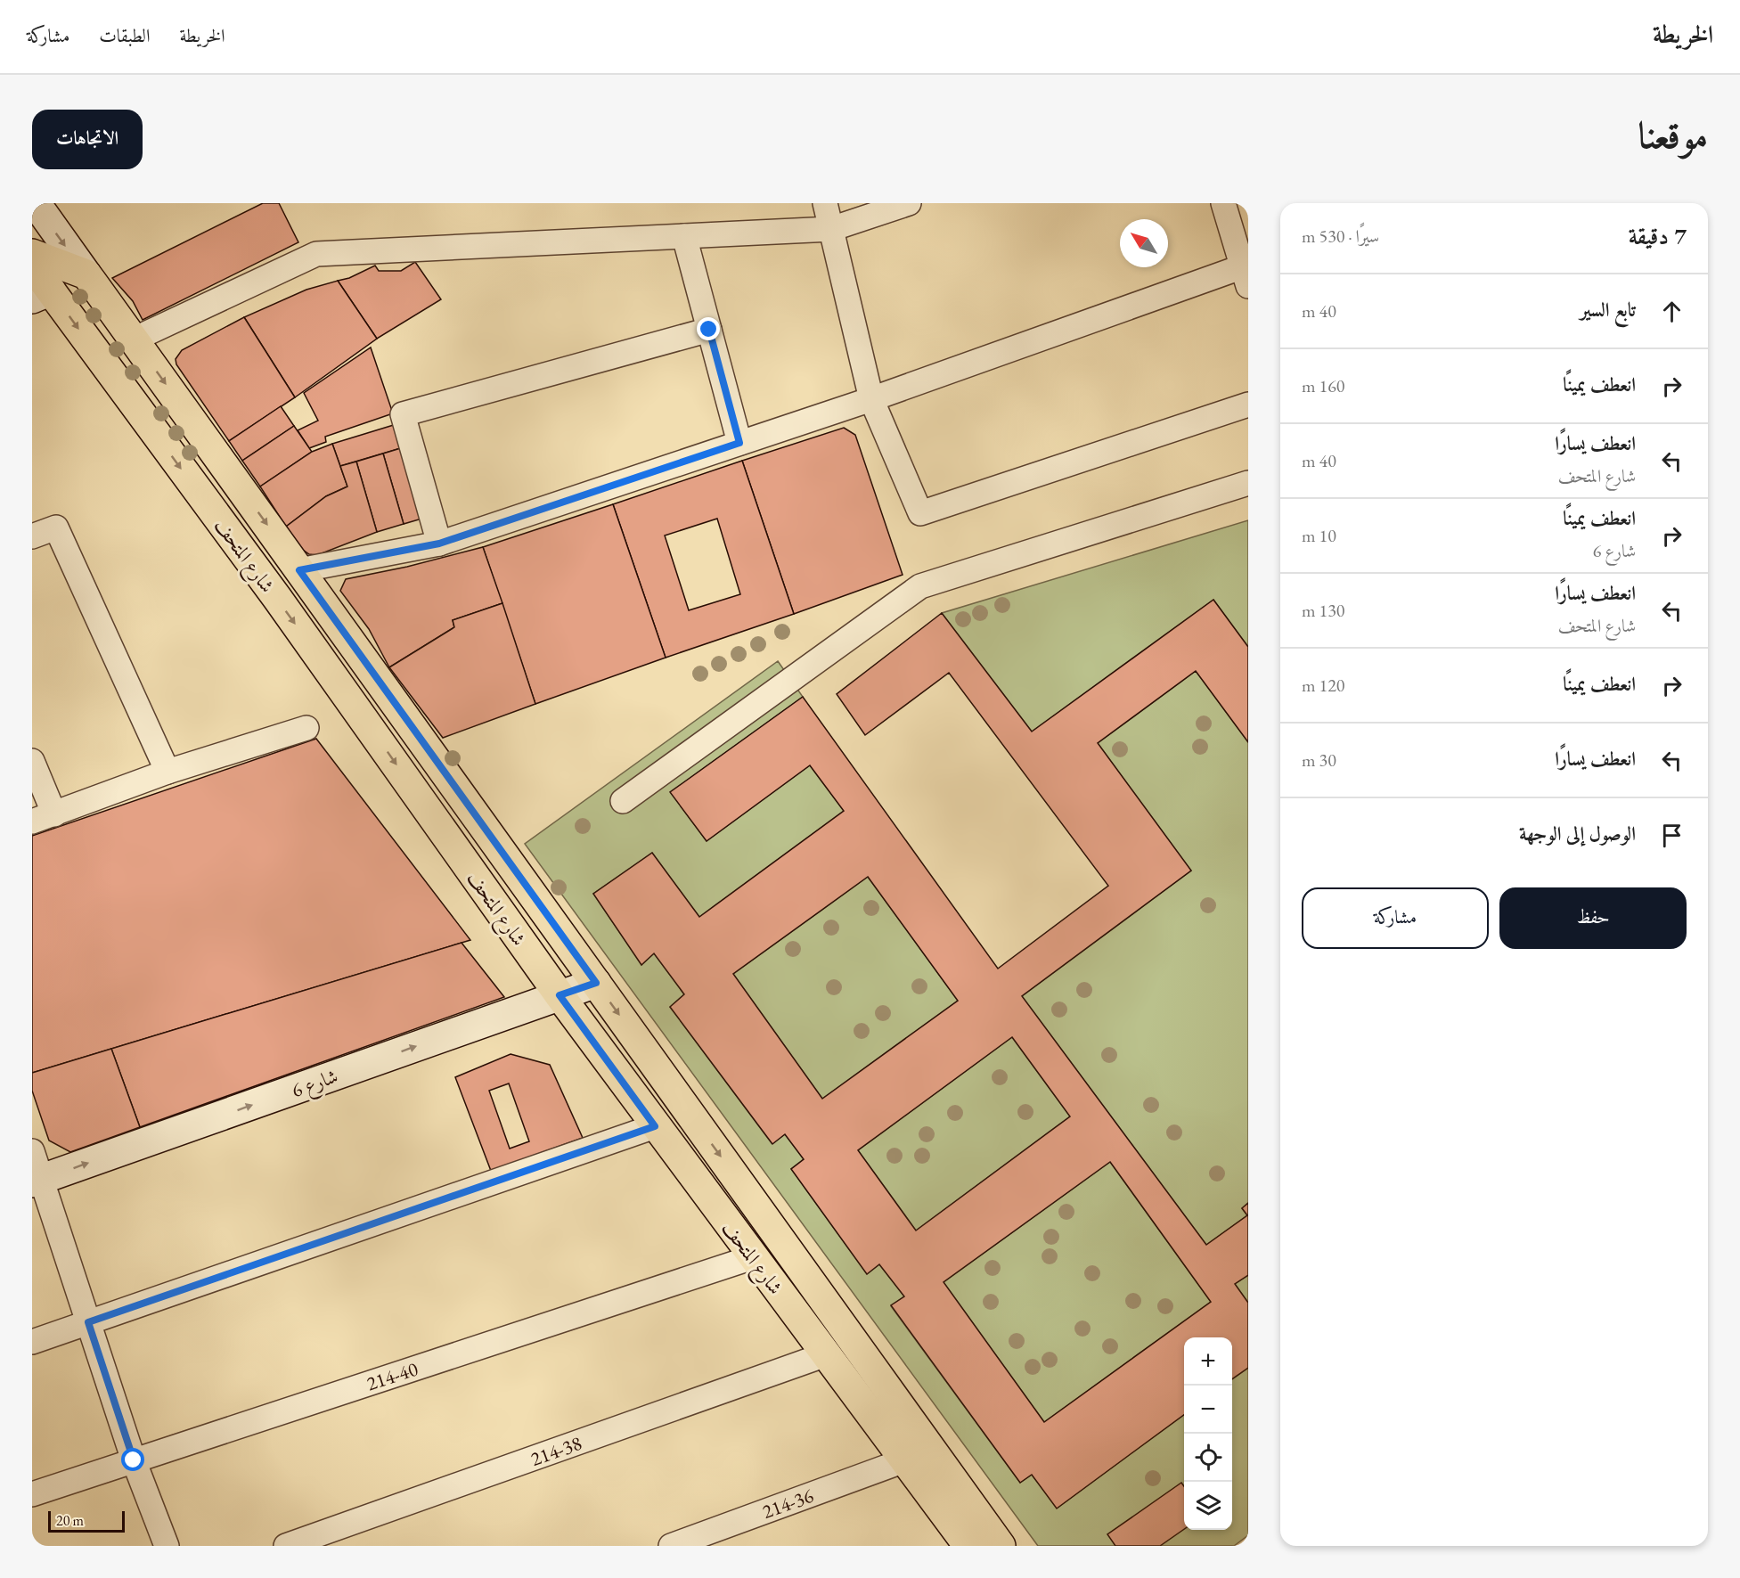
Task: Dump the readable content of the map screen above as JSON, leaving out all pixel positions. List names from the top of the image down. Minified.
{"streets":{"main road":["شارع المتحف"],"street":["شارع 6","214-40","214-38","214-36"]},"crossings":[["شارع المتحف","شارع 6"],["شارع المتحف","214-40"],["شارع المتحف","214-38"],["شارع المتحف","214-36"]],"one_way":["شارع المتحف"],"scale_bar":"20 m","north":"top left","page":{"header":"الخريطة","nav":["الخريطة","الطبقات","مشاركة"],"title":"موقعنا","buttons":["الاتجاهات",["حفظ","مشاركة"]],"heading":["7 دقيقة","سيرًا · 530 m"],"list":[["تابع السير","40 m"],["انعطف يمينًا","160 m"],["انعطف يسارًا","شارع المتحف","40 m"],["انعطف يمينًا","شارع 6","10 m"],["انعطف يسارًا","شارع المتحف","130 m"],["انعطف يمينًا","120 m"],["انعطف يسارًا","30 m"],"الوصول إلى الوجهة"],"map_buttons":["+","−"],"scale":"20 m"}}
